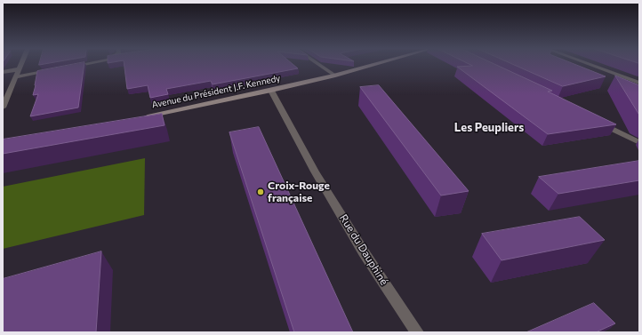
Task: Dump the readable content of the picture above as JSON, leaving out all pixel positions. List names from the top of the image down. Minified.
{"streets":{"street":["Avenue du Président J.F. Kennedy","Rue du Dauphiné"]},"crossings":[["Avenue du Président J.F. Kennedy","Rue du Dauphiné"]],"districts":["Les Peupliers"],"places":["Croix-Rouge française"]}
